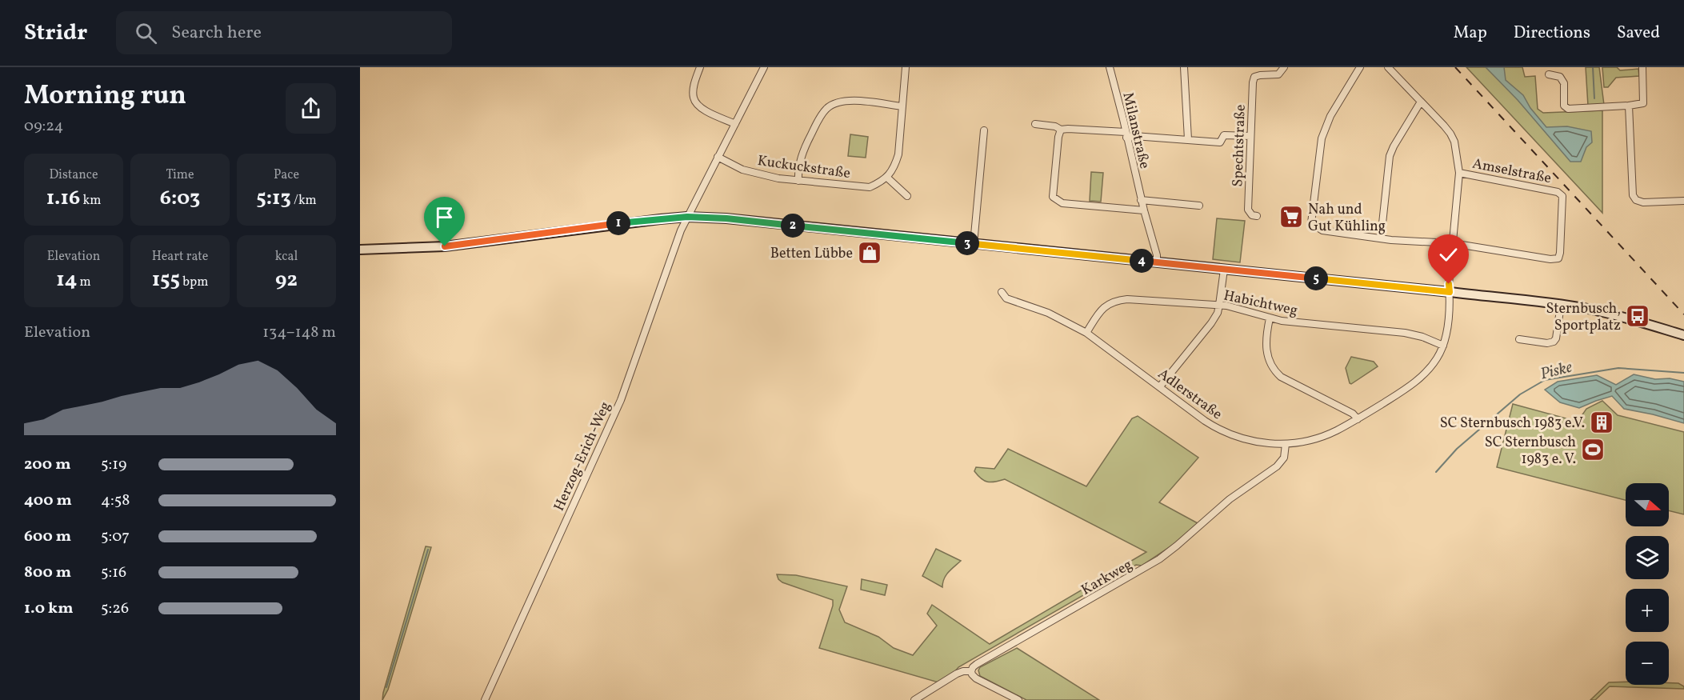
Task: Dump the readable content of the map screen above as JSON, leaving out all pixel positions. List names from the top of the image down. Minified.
{"streets":{"street":["Milanstraße","Spechtstraße","Kuckuckstraße","Amselstraße","Habichtweg","Adlerstraße","Herzog-Erich-Weg","Karkweg"]},"crossings":[["Kuckuckstraße","Herzog-Erich-Weg"],["Amselstraße","Adlerstraße"],["Habichtweg","Adlerstraße"],["Adlerstraße","Karkweg"]],"water":["Piske"],"places":{"supermarket":["Nah und Gut Kühling"],"shop":["Betten Lübbe"],"bus stop":["Sternbusch, Sportplatz"],"building":["SC Sternbusch 1983 e.V."],"sports":["SC Sternbusch 1983 e. V."]},"north":"right","page":{"header":"Stridr","search":"Search here","nav":["Map","Directions","Saved"],"heading":["Morning run","09:24"],"stats":[["Distance","1.16 km"],["Time","6:03"],["Pace","5:13 /km"],["Elevation","14 m"],["Heart rate","155 bpm"],["kcal","92"]],"pins":["1","2","3","4","5"],"chart":["Elevation","134–148 m"],"list":[{"name":"200 m","note":"5:19"},{"name":"400 m","note":"4:58"},{"name":"600 m","note":"5:07"},{"name":"800 m","note":"5:16"},{"name":"1.0 km","note":"5:26"}],"map_buttons":["+","−"]}}
